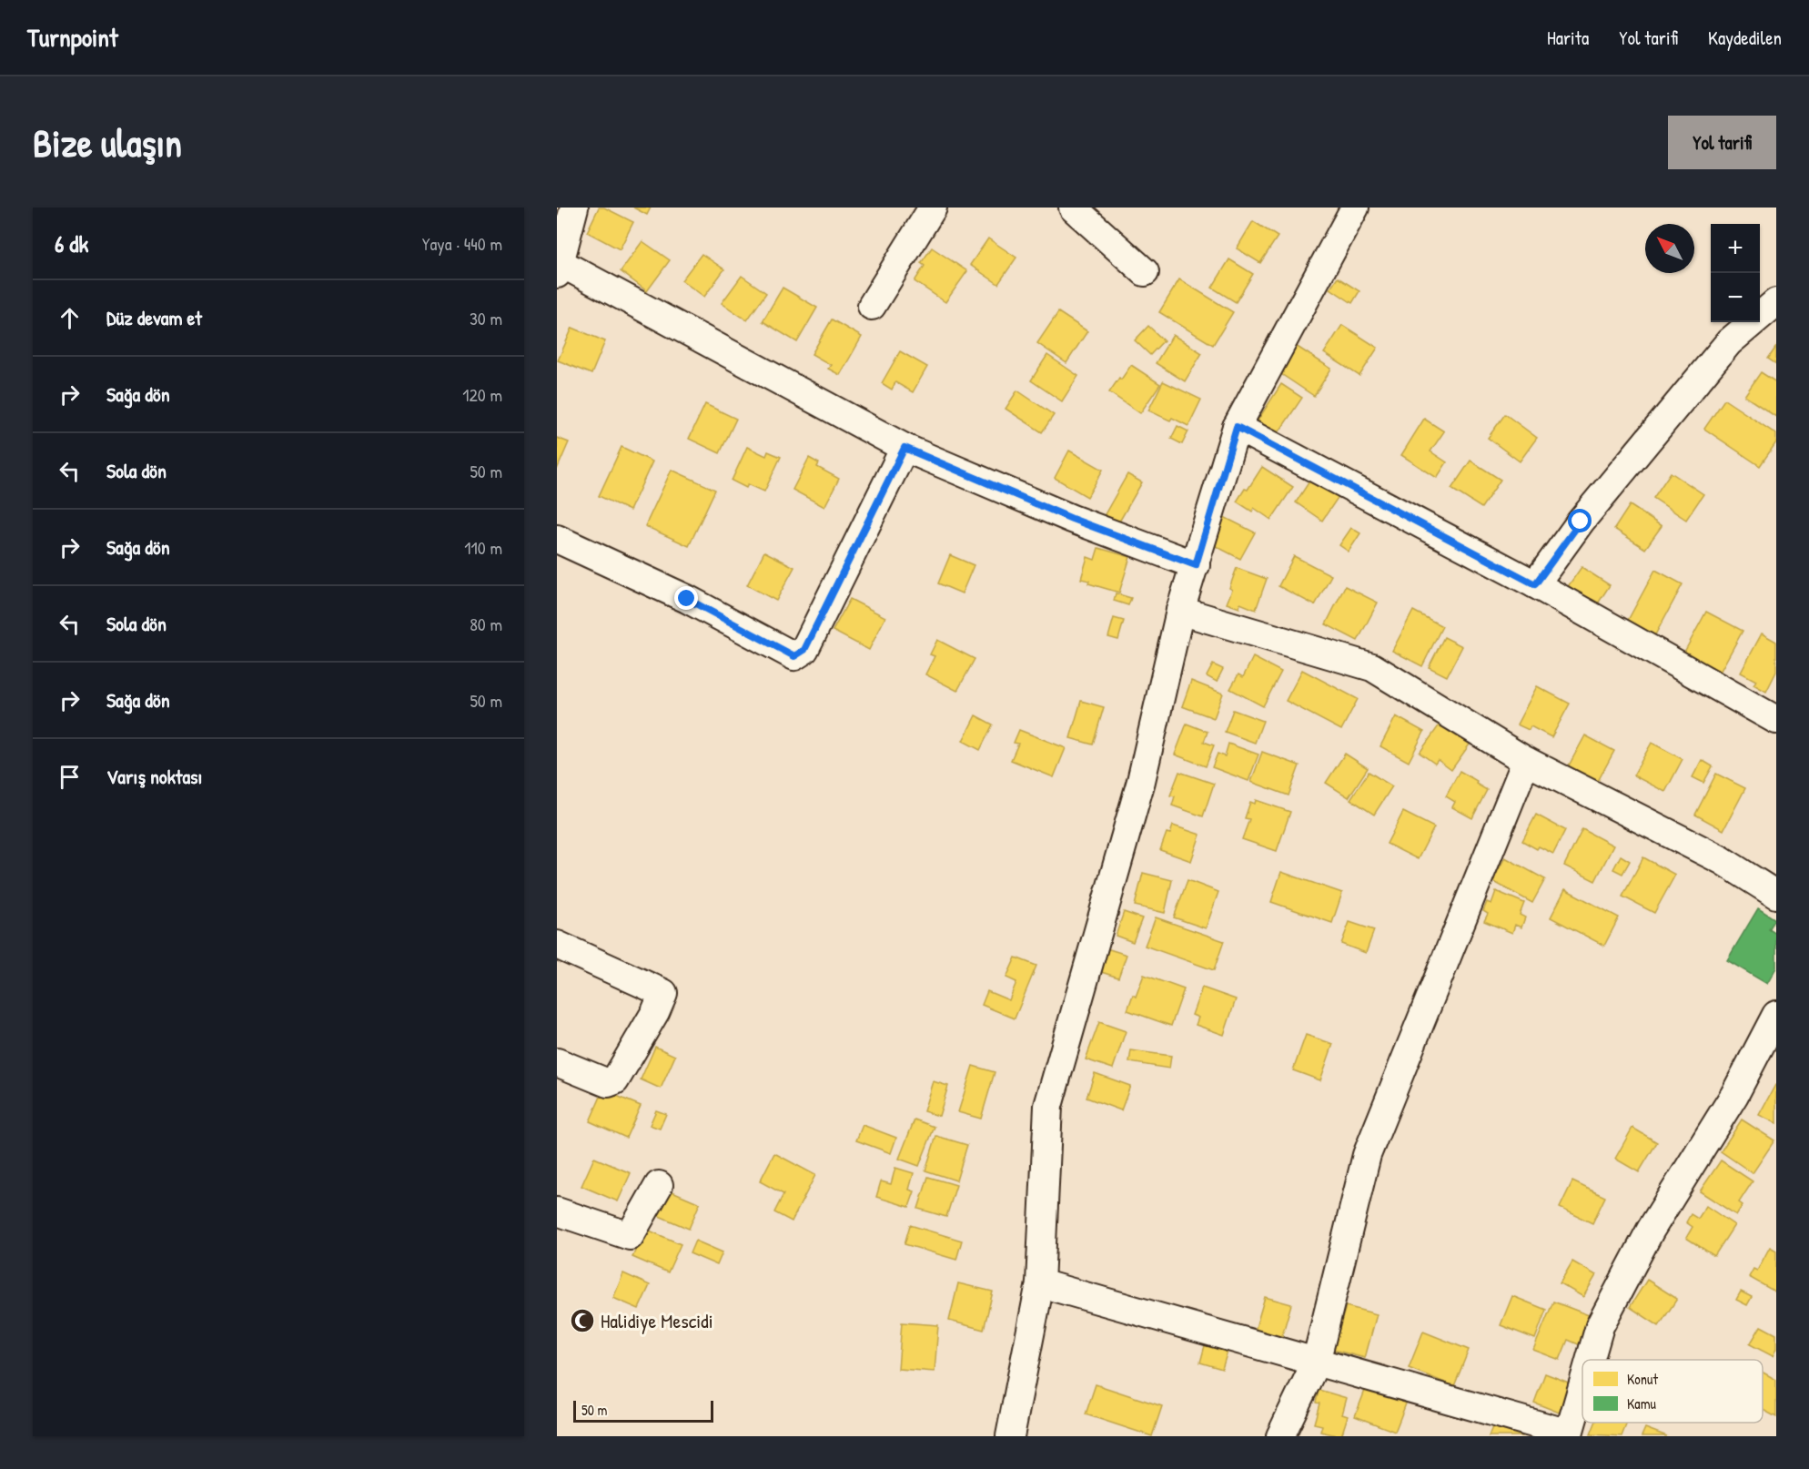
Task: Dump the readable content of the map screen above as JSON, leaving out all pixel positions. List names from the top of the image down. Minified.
{"places":{"mosque":["Halidiye Mescidi"]},"legend":["Konut","Kamu"],"scale_bar":"50 m","north":"top left","page":{"header":"Turnpoint","nav":["Harita","Yol tarifi","Kaydedilen"],"buttons":"Yol tarifi","title":"Bize ulaşın","heading":["6 dk","Yaya · 440 m"],"map_buttons":["+","−"],"list":[["Düz devam et","30 m"],["Sağa dön","120 m"],["Sola dön","50 m"],["Sağa dön","110 m"],["Sola dön","80 m"],["Sağa dön","50 m"],"Varış noktası"],"scale":"50 m"}}
